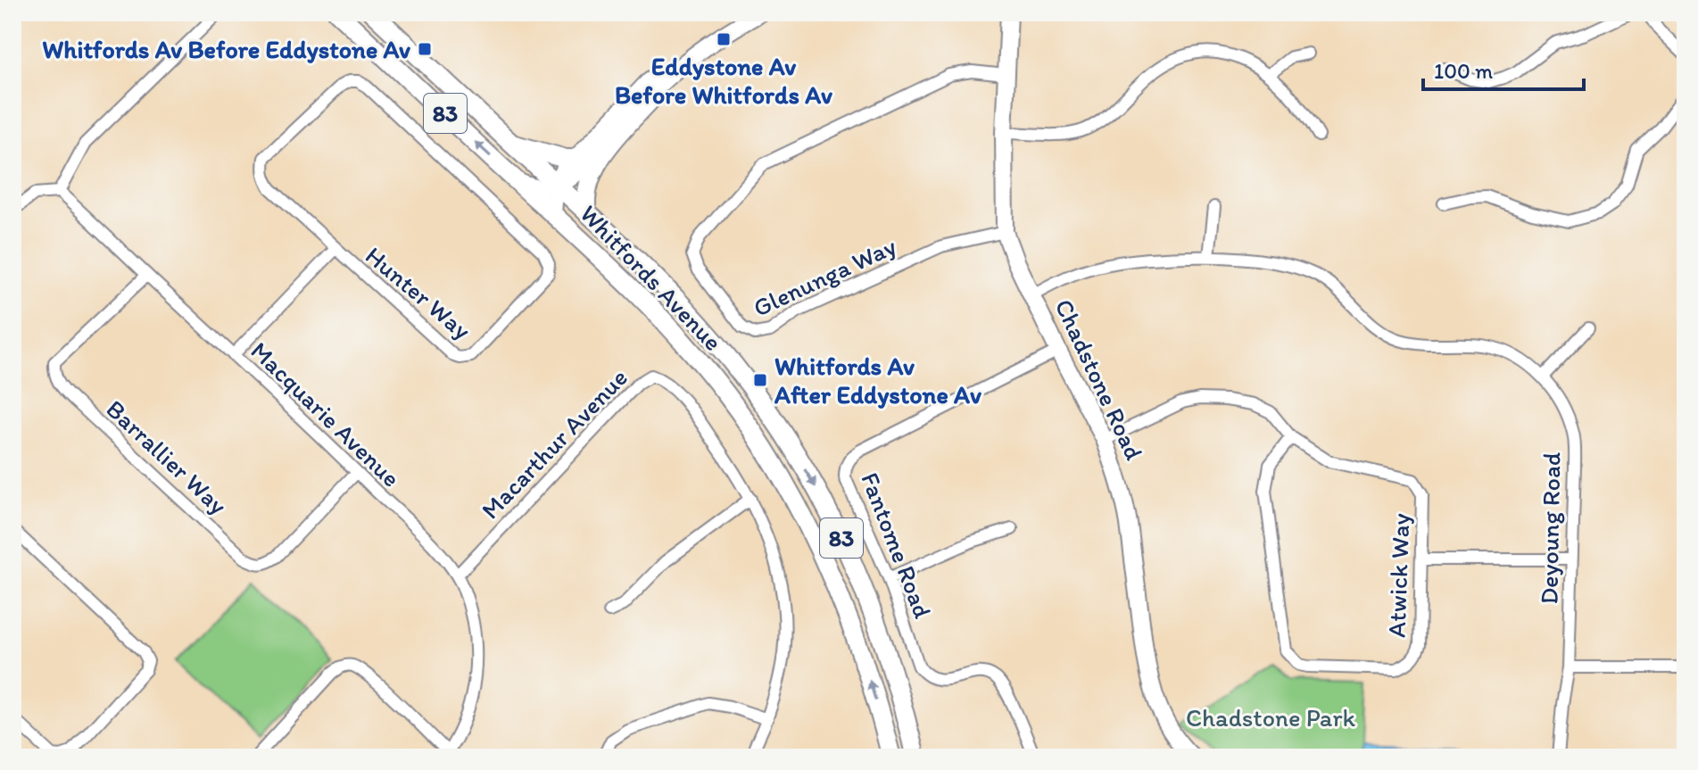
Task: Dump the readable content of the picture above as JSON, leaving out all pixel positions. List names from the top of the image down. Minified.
{"streets":{"main road":["83","Whitfords Avenue"],"street":["Glenunga Way","Hunter Way","Chadstone Road","Macquarie Avenue","Macarthur Avenue","Barrallier Way","Deyoung Road","Fantome Road","Atwick Way"]},"crossings":[["Glenunga Way","Chadstone Road"],["Chadstone Road","Deyoung Road"],["Chadstone Road","Fantome Road"],["Chadstone Road","Atwick Way"],["Macquarie Avenue","Macarthur Avenue"],["Macquarie Avenue","Barrallier Way"]],"parks":["Chadstone Park"],"places":{"transit":["Eddystone Av Before Whitfords Av","Whitfords Av Before Eddystone Av","Whitfords Av After Eddystone Av"]},"scale_bar":"100 m"}
